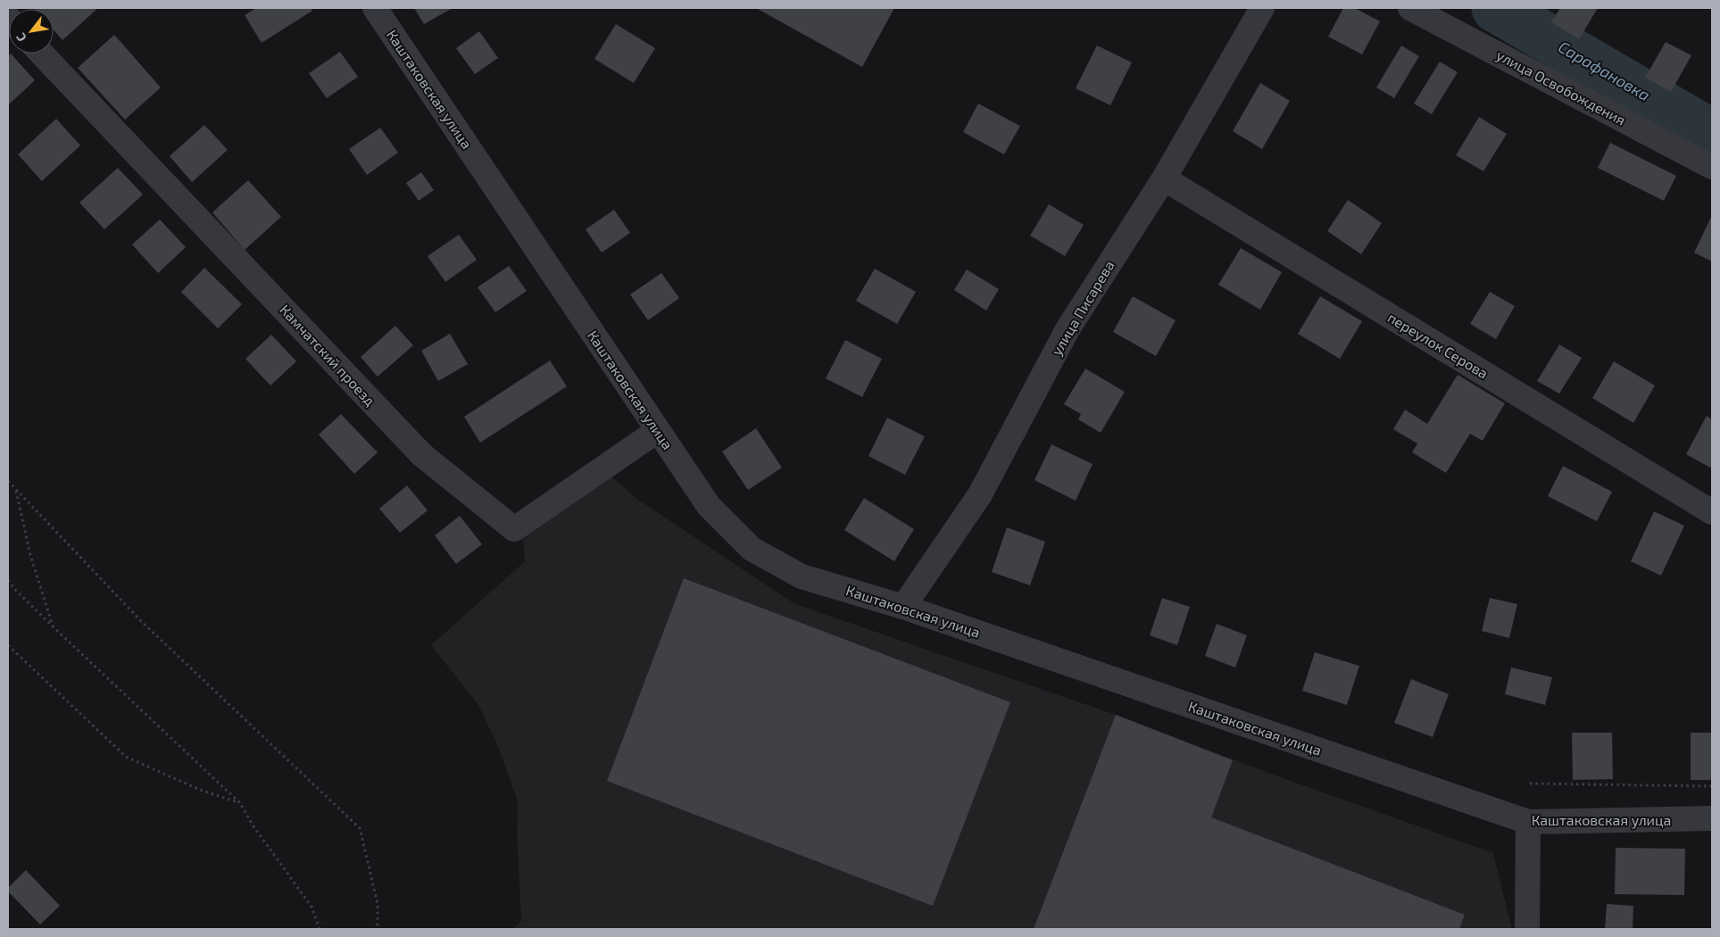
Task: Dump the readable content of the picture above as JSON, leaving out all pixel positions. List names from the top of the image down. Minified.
{"streets":{"street":["улица Освобождения","Каштаковская улица","улица Писарева","переулок Серова","Камчатский проезд"]},"crossings":[["Каштаковская улица","улица Писарева"],["Каштаковская улица","Камчатский проезд"],["улица Писарева","переулок Серова"]],"water":["Сарафановка"],"north":"bottom left"}
